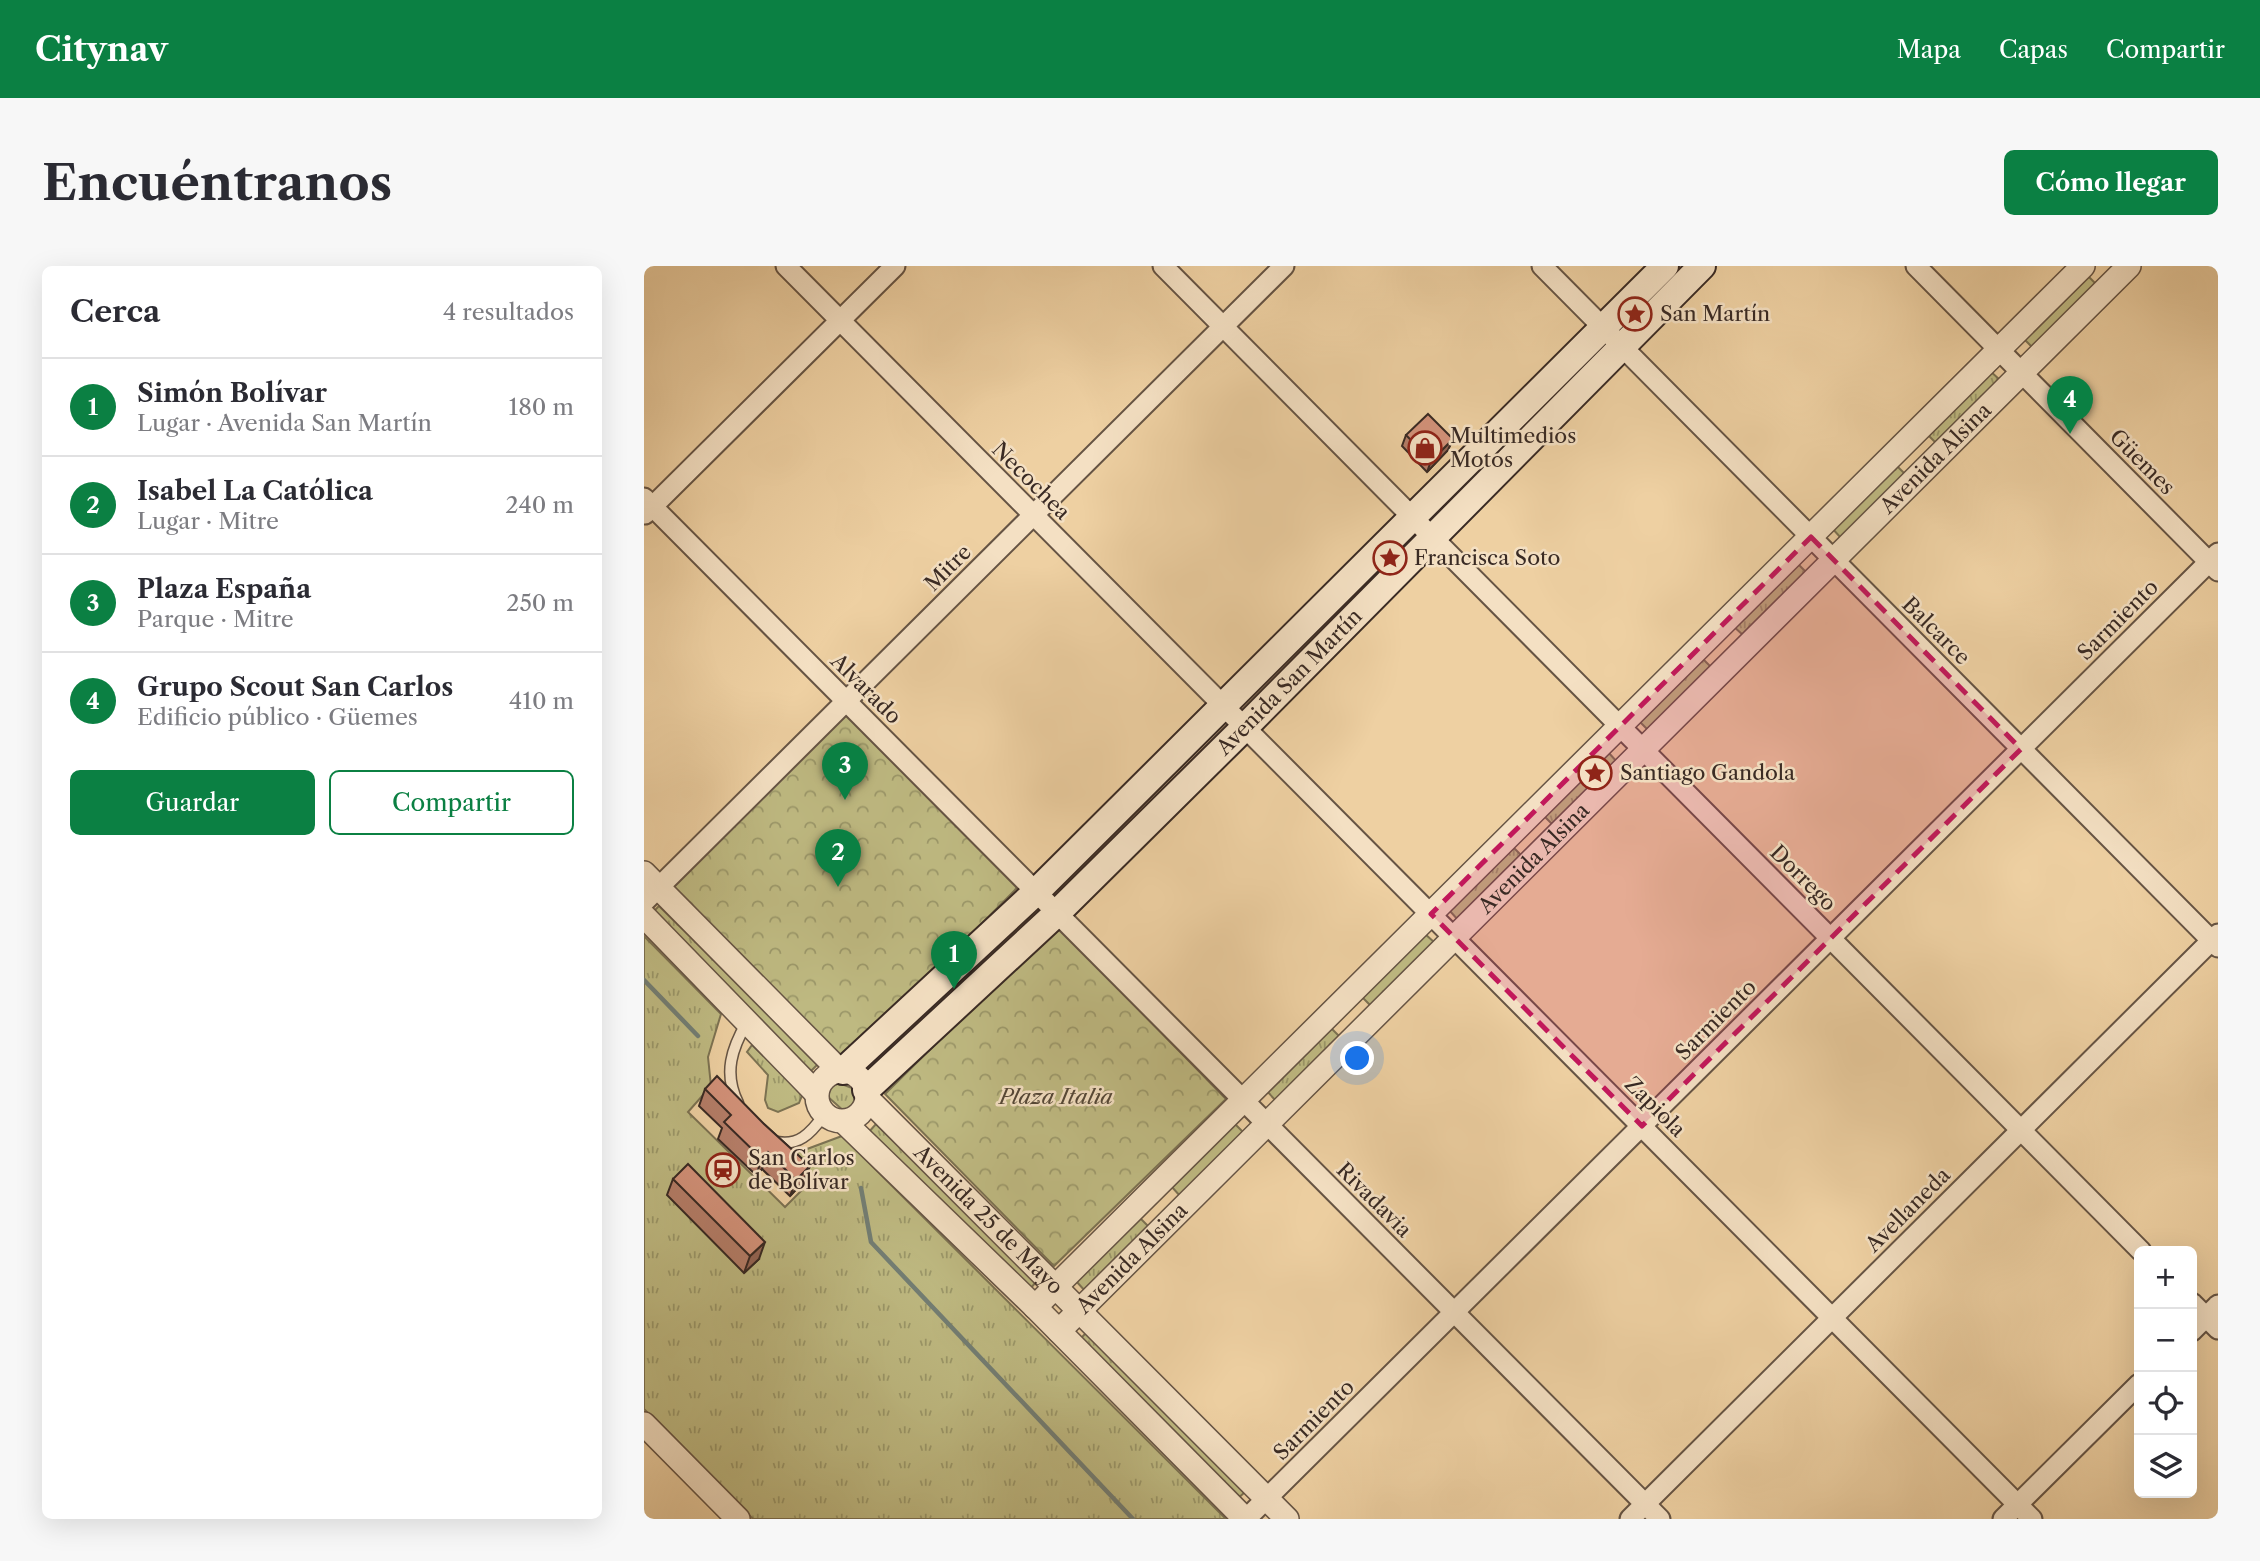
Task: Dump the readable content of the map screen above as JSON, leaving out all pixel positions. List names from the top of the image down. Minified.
{"streets":{"main road":["Avenida San Martín"],"street":["Avenida Alsina","Güemes","Necochea","Mitre","Sarmiento","Balcarce","Alvarado","Dorrego","Zapiola","Rivadavia","Avellaneda","Avenida 25 de Mayo"]},"crossings":[["Avenida Alsina","Güemes"],["Avenida Alsina","Balcarce"],["Avenida Alsina","Dorrego"],["Avenida Alsina","Zapiola"],["Avenida Alsina","Rivadavia"],["Avenida Alsina","Avenida 25 de Mayo"],["Güemes","Sarmiento"],["Necochea","Mitre"],["Necochea","Avenida San Martín"],["Necochea","Zapiola"],["Mitre","Alvarado"],["Mitre","Dorrego"],["Sarmiento","Balcarce"],["Sarmiento","Dorrego"],["Sarmiento","Zapiola"],["Sarmiento","Rivadavia"],["Sarmiento","Avenida 25 de Mayo"],["Balcarce","Avenida San Martín"],["Balcarce","Avellaneda"],["Avenida San Martín","Alvarado"],["Avenida San Martín","Dorrego"],["Avenida San Martín","Zapiola"],["Avenida San Martín","Rivadavia"],["Avenida San Martín","Avenida 25 de Mayo"],["Alvarado","Rivadavia"],["Dorrego","Avellaneda"],["Zapiola","Avellaneda"],["Rivadavia","Avellaneda"]],"parks":["Plaza Italia"],"places":{"place":["San Martín","Francisca Soto","Santiago Gandola"],"shop":["Multimedios Motos"],"station":["San Carlos de Bolívar"]},"page":{"header":"Citynav","nav":["Mapa","Capas","Compartir"],"buttons":["Cómo llegar",["Guardar","Compartir"]],"title":"Encuéntranos","heading":["Cerca","4 resultados"],"list":[{"mark":"1","name":"Simón Bolívar","note":"Lugar · Avenida San Martín","value":"180 m"},{"mark":"2","name":"Isabel La Católica","note":"Lugar · Mitre","value":"240 m"},{"mark":"3","name":"Plaza España","note":"Parque · Mitre","value":"250 m"},{"mark":"4","name":"Grupo Scout San Carlos","note":"Edificio público · Güemes","value":"410 m"}],"pins":["4","3","2","1"],"map_buttons":["+","−"]}}
